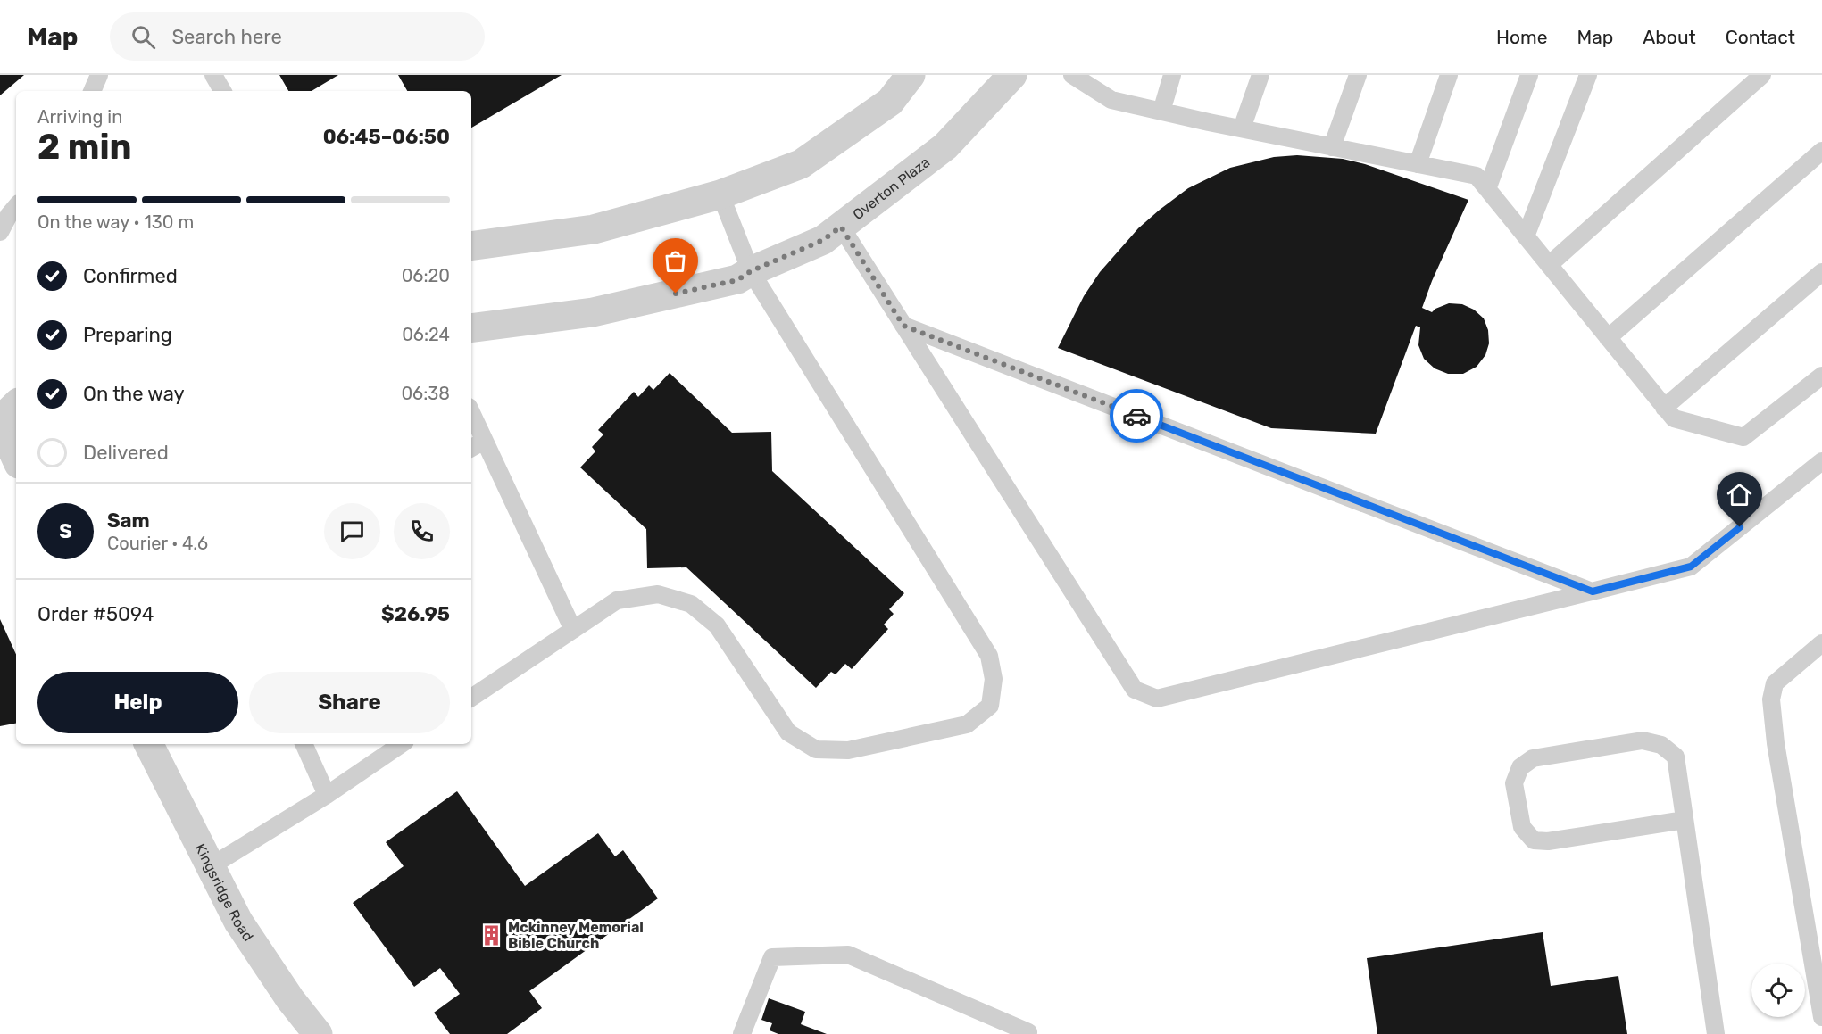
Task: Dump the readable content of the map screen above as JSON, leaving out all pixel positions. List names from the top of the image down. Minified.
{"streets":{"street":["Overton Plaza","Kingsridge Road"]},"places":{"building":["Mckinney Memorial Bible Church"]},"page":{"header":"Map","search":"Search here","nav":["Home","Map","About","Contact"],"heading":["2 min","Arriving in","06:45–06:50"],"panel":["Sam","Courier · 4.6","Order #5094","$26.95"],"bar":"On the way · 130 m","list":[["Confirmed","06:20"],["Preparing","06:24"],["On the way","06:38"],"Delivered"],"round":"S","buttons":["Help","Share"]}}
